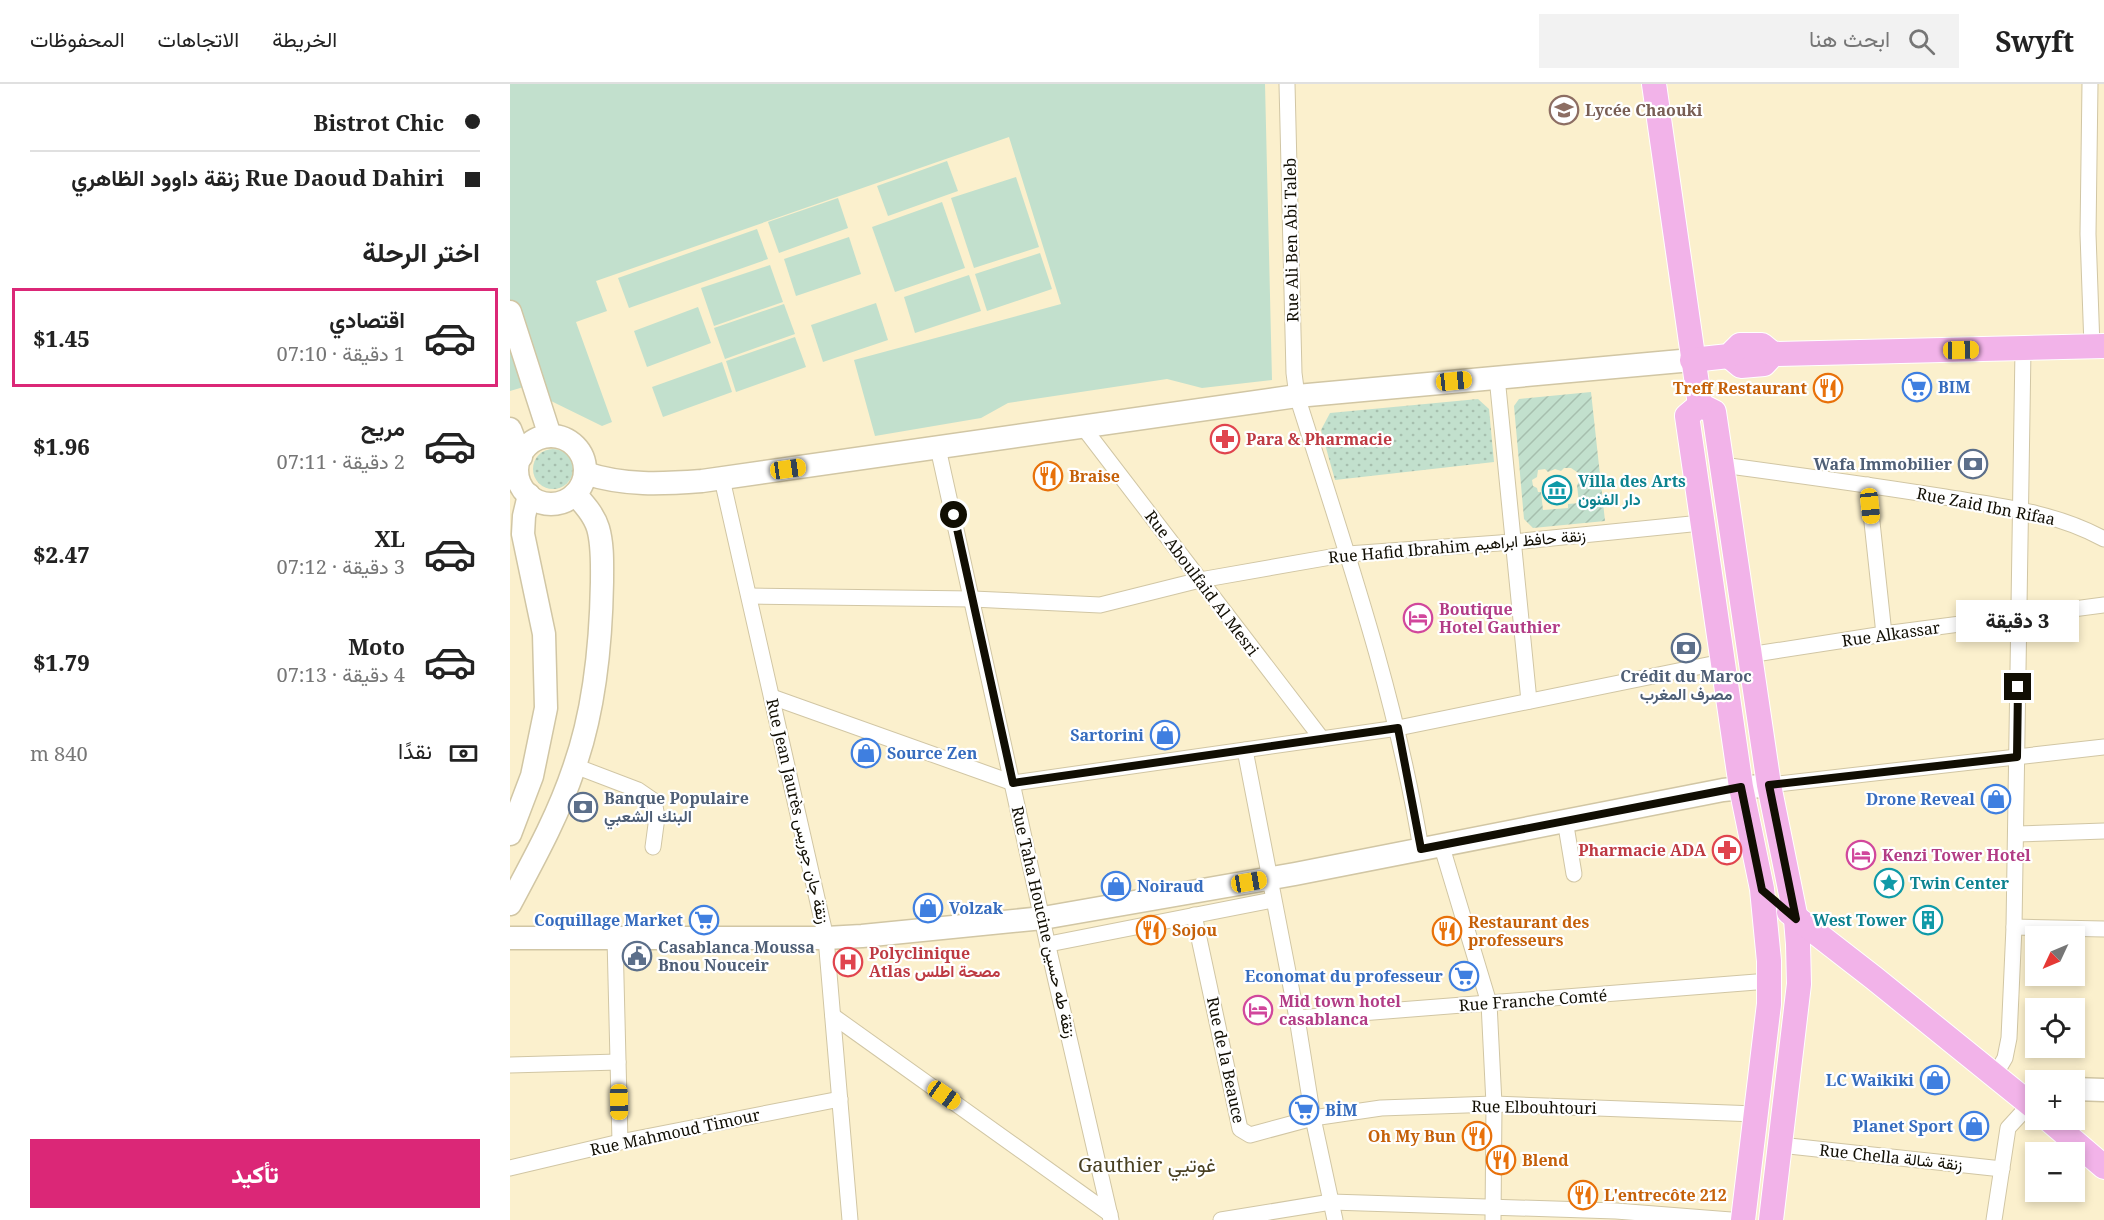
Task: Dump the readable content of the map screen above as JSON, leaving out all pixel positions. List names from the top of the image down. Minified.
{"streets":{"street":["Rue Ali Ben Abi Taleb","Rue Zaid Ibn Rifaa","Rue Hafid Ibrahim زنقة حافظ ابراهيم","Rue Aboulfaid Al Mesri","Rue Alkassar","Rue Jean Jaurès زنقة جان جوريس","Rue Taha Houcine زنقة طه حسين","Rue Franche Comté","Rue de la Beauce","Rue Elbouhtouri","Rue Mahmoud Timour","Rue Chella زنقة شالة"]},"crossings":[["Rue Ali Ben Abi Taleb","Rue Hafid Ibrahim زنقة حافظ ابراهيم"],["Rue Ali Ben Abi Taleb","Rue Franche Comté"],["Rue Ali Ben Abi Taleb","Rue Elbouhtouri"],["Rue Hafid Ibrahim زنقة حافظ ابراهيم","Rue Aboulfaid Al Mesri"],["Rue Hafid Ibrahim زنقة حافظ ابراهيم","Rue Jean Jaurès زنقة جان جوريس"],["Rue Hafid Ibrahim زنقة حافظ ابراهيم","Rue Taha Houcine زنقة طه حسين"],["Rue Jean Jaurès زنقة جان جوريس","Rue Mahmoud Timour"],["Rue de la Beauce","Rue Elbouhtouri"]],"districts":["Gauthier غوتيي"],"places":{"school or university":["Lycée Chaouki"],"supermarket":["BIM","Coquillage Market","Economat du professeur","BİM"],"restaurant":["Treff Restaurant","Braise","Sojou","Restaurant des professeurs","Oh My Bun","Blend","L'entrecôte 212"],"pharmacy":["Para & Pharmacie","Pharmacie ADA"],"bank":["Wafa Immobilier","Crédit du Maroc مصرف المغرب","Banque Populaire البنك الشعبي"],"museum":["Villa des Arts دار الفنون"],"hotel":["Boutique Hotel Gauthier","Kenzi Tower Hotel","Mid town hotel casablanca"],"shop":["Sartorini","Source Zen","Drone Reveal","Noiraud","Volzak","LC Waikiki","Planet Sport"],"place":["Twin Center"],"building":["West Tower"],"public building":["Casablanca Moussa Bnou Nouceir"],"hospital":["Polyclinique Atlas مصحة اطلس"]},"north":"bottom left","page":{"header":"Swyft","search":"ابحث هنا","nav":["الخريطة","الاتجاهات","المحفوظات"],"banner":["Bistrot Chic","Rue Daoud Dahiri زنقة داوود الظاهري"],"heading":"اختر الرحلة","list":[{"name":"اقتصادي","note":"1 دقيقة · 07:10","value":"$1.45"},{"name":"مريح","note":"2 دقيقة · 07:11","value":"$1.96"},{"name":"XL","note":"3 دقيقة · 07:12","value":"$2.47"},{"name":"Moto","note":"4 دقيقة · 07:13","value":"$1.79"}],"bubble":"3 دقيقة","pay":["نقدًا","840 m"],"map_buttons":["+","−"],"buttons":"تأكيد"}}
